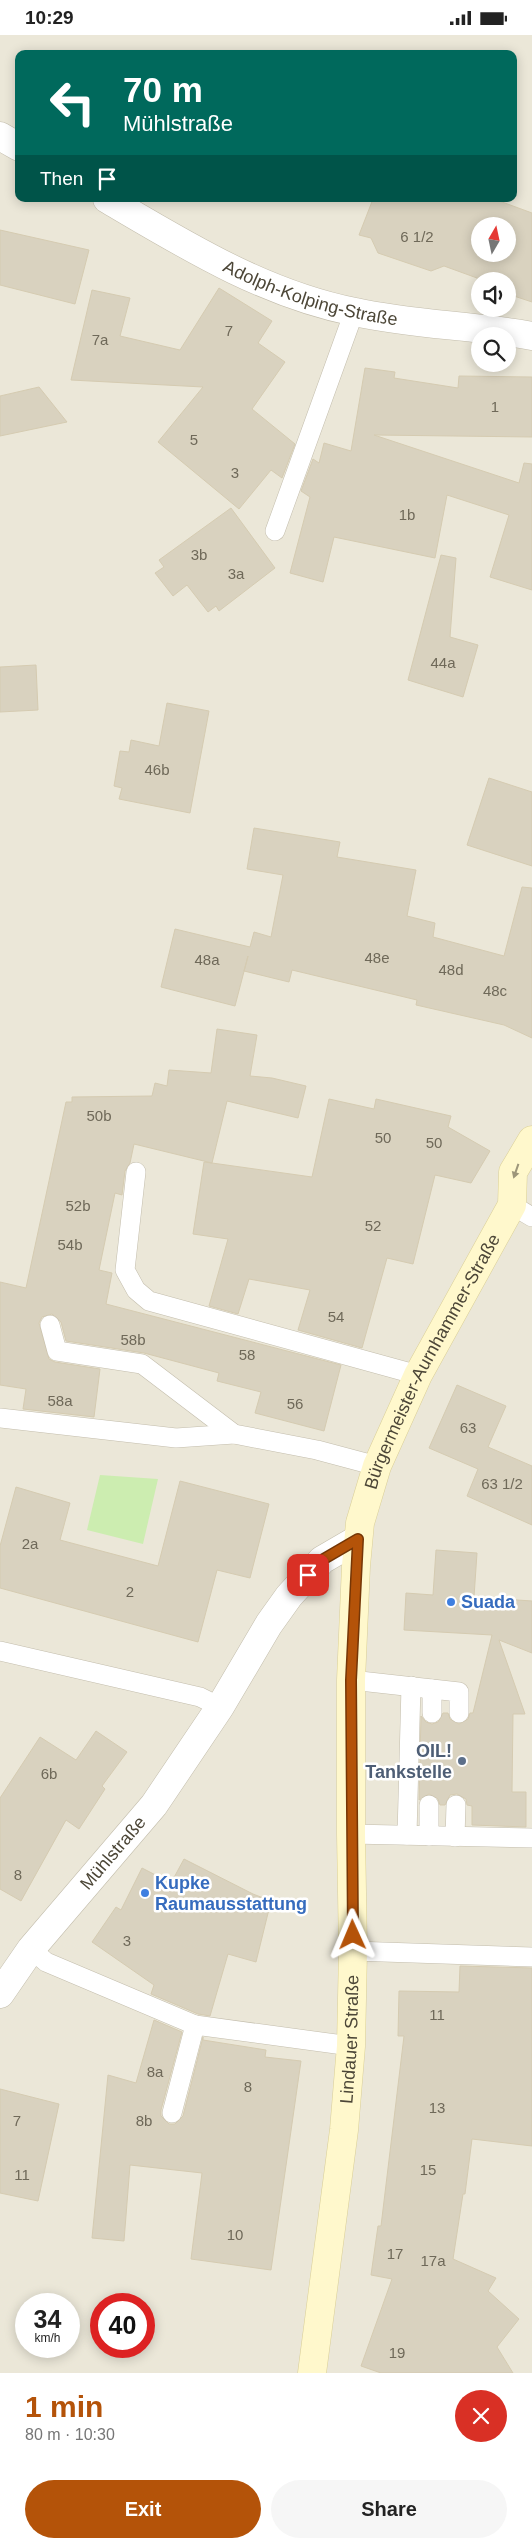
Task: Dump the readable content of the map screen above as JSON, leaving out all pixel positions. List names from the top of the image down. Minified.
{"streets":{"street":["Adolph-Kolping-Straße","Bürgermeister-Aurnhammer-Straße","Mühlstraße","Lindauer Straße"]},"crossings":[["Bürgermeister-Aurnhammer-Straße","Mühlstraße"],["Bürgermeister-Aurnhammer-Straße","Lindauer Straße"],["Mühlstraße","Lindauer Straße"]],"places":["Suada","OIL! Tankstelle","Kupke Raumausstattung"],"house_numbers":["6 1/2","7","7a","1","5","3","1b","3b","3a","44a","46b","48e","48a","48d","48c","50b","50","50","52b","52","54b","54","58b","58","58a","56","63","63 1/2","2a","2","6b","8","3","11","8a","8","13","7","8b","15","11","10","17","17a","19"],"north":"top","page":{"status":"10:29","turn":["70 m","Mühlstraße"],"then":"Then","speed":"34 km/h","limit":"40","heading":["1 min","80 m · 10:30"],"buttons":["Exit","Share"]}}
